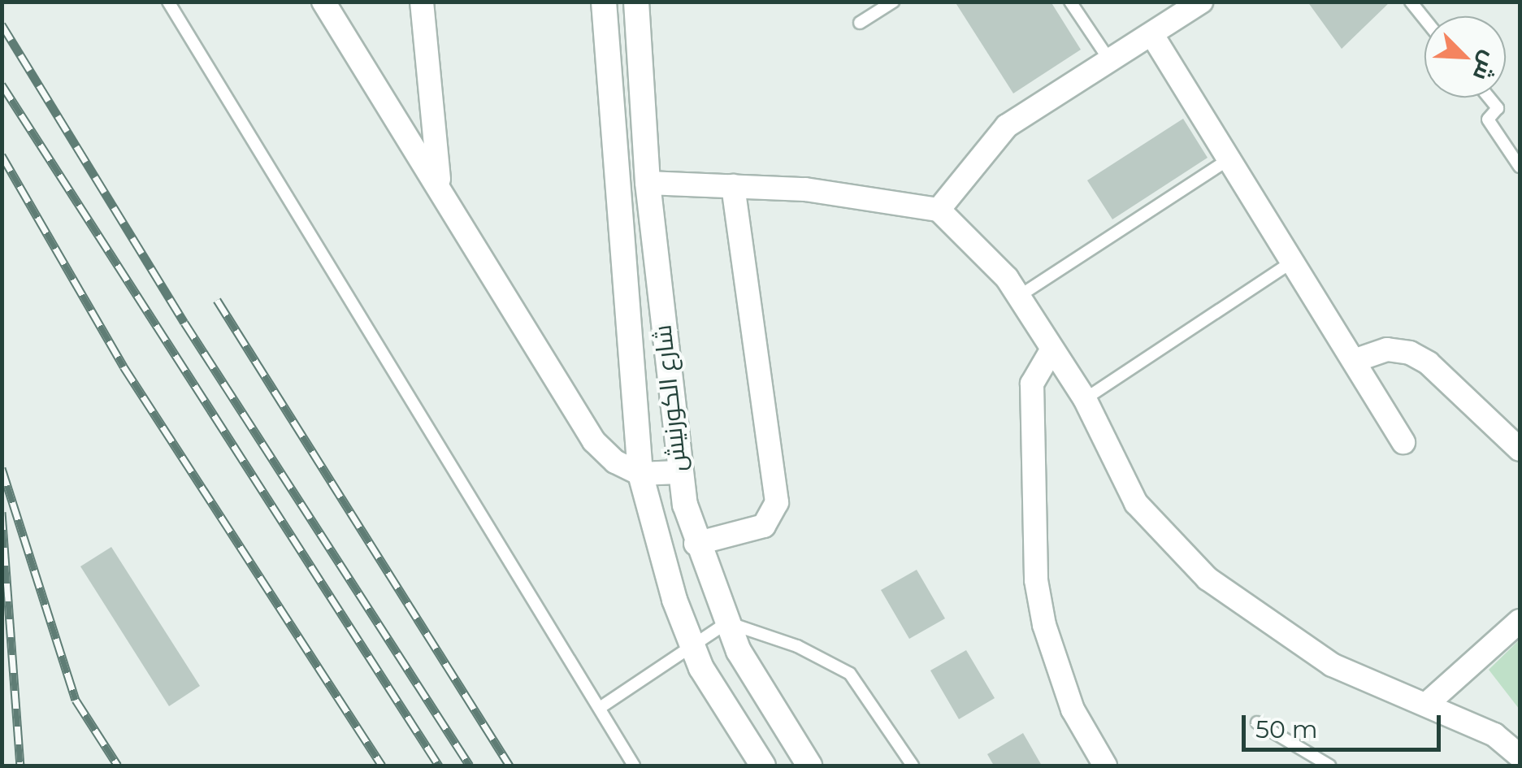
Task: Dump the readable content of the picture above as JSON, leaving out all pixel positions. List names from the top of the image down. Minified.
{"streets":{"street":["شارع الكورنيش"]},"scale_bar":"50 m","north":"bottom right"}
